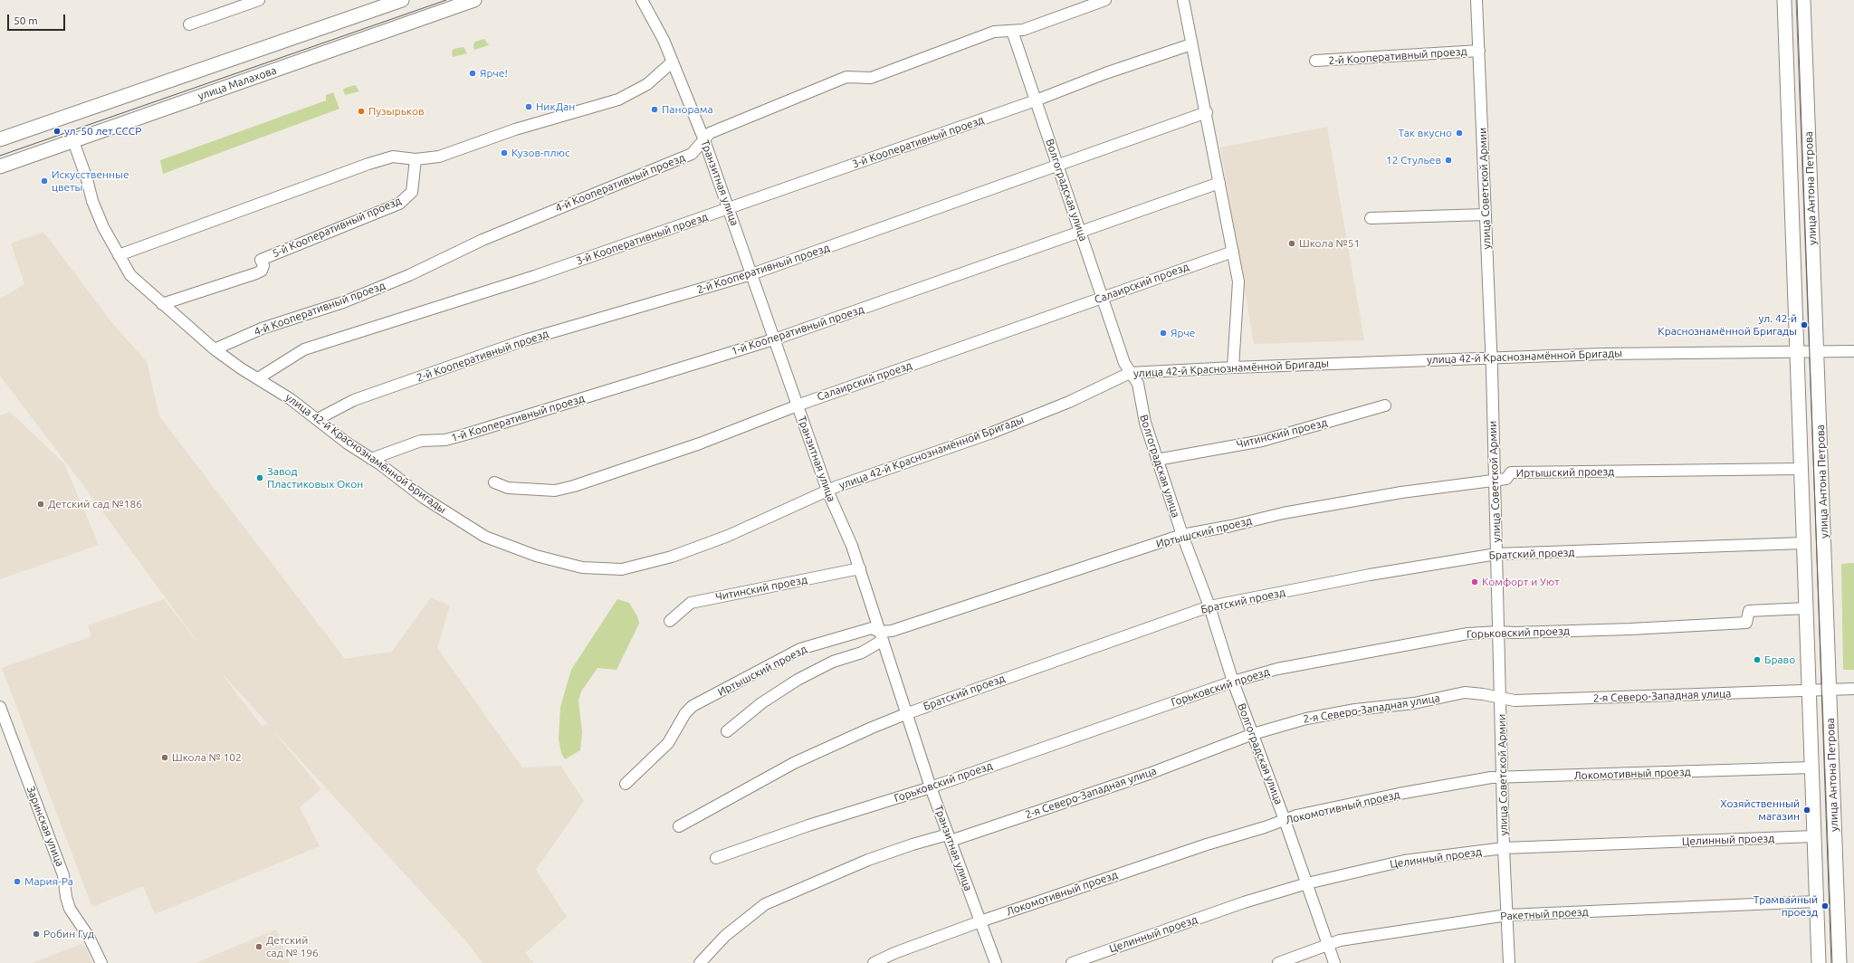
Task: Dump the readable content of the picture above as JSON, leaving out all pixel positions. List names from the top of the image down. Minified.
{"streets":{"main road":["улица Малахова","улица Антона Петрова"],"street":["2-й Кооперативный проезд","3-й Кооперативный проезд","4-й Кооперативный проезд","Транзитная улица","улица Советской Армии","Волгоградская улица","5-й Кооперативный проезд","Салаирский проезд","1-й Кооперативный проезд","улица 42-й Краснознамённой Бригады","Читинский проезд","Иртышский проезд","Братский проезд","Горьковский проезд","2-я Северо-Западная улица","Локомотивный проезд","Заринская улица","Целинный проезд","Ракетный проезд"]},"crossings":[["2-й Кооперативный проезд","Транзитная улица"],["2-й Кооперативный проезд","улица Советской Армии"],["2-й Кооперативный проезд","Волгоградская улица"],["2-й Кооперативный проезд","улица 42-й Краснознамённой Бригады"],["улица Малахова","улица 42-й Краснознамённой Бригады"],["3-й Кооперативный проезд","Транзитная улица"],["3-й Кооперативный проезд","Волгоградская улица"],["3-й Кооперативный проезд","улица 42-й Краснознамённой Бригады"],["4-й Кооперативный проезд","Транзитная улица"],["4-й Кооперативный проезд","Волгоградская улица"],["4-й Кооперативный проезд","улица 42-й Краснознамённой Бригады"],["Транзитная улица","Салаирский проезд"],["Транзитная улица","1-й Кооперативный проезд"],["Транзитная улица","улица 42-й Краснознамённой Бригады"],["Транзитная улица","Читинский проезд"],["Транзитная улица","Иртышский проезд"],["Транзитная улица","Братский проезд"],["Транзитная улица","Горьковский проезд"],["Транзитная улица","2-я Северо-Западная улица"],["Транзитная улица","Локомотивный проезд"],["улица Советской Армии","улица 42-й Краснознамённой Бригады"],["улица Советской Армии","Иртышский проезд"],["улица Советской Армии","Братский проезд"],["улица Советской Армии","Горьковский проезд"],["улица Советской Армии","2-я Северо-Западная улица"],["улица Советской Армии","Локомотивный проезд"],["улица Советской Армии","Целинный проезд"],["улица Советской Армии","Ракетный проезд"],["улица Антона Петрова","улица 42-й Краснознамённой Бригады"],["улица Антона Петрова","Иртышский проезд"],["улица Антона Петрова","Братский проезд"],["улица Антона Петрова","Горьковский проезд"],["улица Антона Петрова","2-я Северо-Западная улица"],["улица Антона Петрова","Локомотивный проезд"],["улица Антона Петрова","Целинный проезд"],["улица Антона Петрова","Ракетный проезд"],["Волгоградская улица","Салаирский проезд"],["Волгоградская улица","1-й Кооперативный проезд"],["Волгоградская улица","улица 42-й Краснознамённой Бригады"],["Волгоградская улица","Читинский проезд"],["Волгоградская улица","Иртышский проезд"],["Волгоградская улица","Братский проезд"],["Волгоградская улица","Горьковский проезд"],["Волгоградская улица","2-я Северо-Западная улица"],["Волгоградская улица","Локомотивный проезд"],["Волгоградская улица","Целинный проезд"],["Волгоградская улица","Ракетный проезд"],["5-й Кооперативный проезд","улица 42-й Краснознамённой Бригады"],["1-й Кооперативный проезд","улица 42-й Краснознамённой Бригады"]],"places":["Ярче!","НикДан","Панорама","Пузырьков","ул. 50 лет СССР","Так вкусно","Кузов-плюс","12 Стульев","Искусственные цветы","Школа №51","ул. 42-й Краснознамённой Бригады","Ярче","Завод Пластиковых Окон","Детский сад №186","Комфорт и Уют","Браво","Школа № 102","Хозяйственный магазин","Мария-Ра","Трамвайный проезд","Робин Гуд","Детский сад № 196"],"scale_bar":"50 m"}
